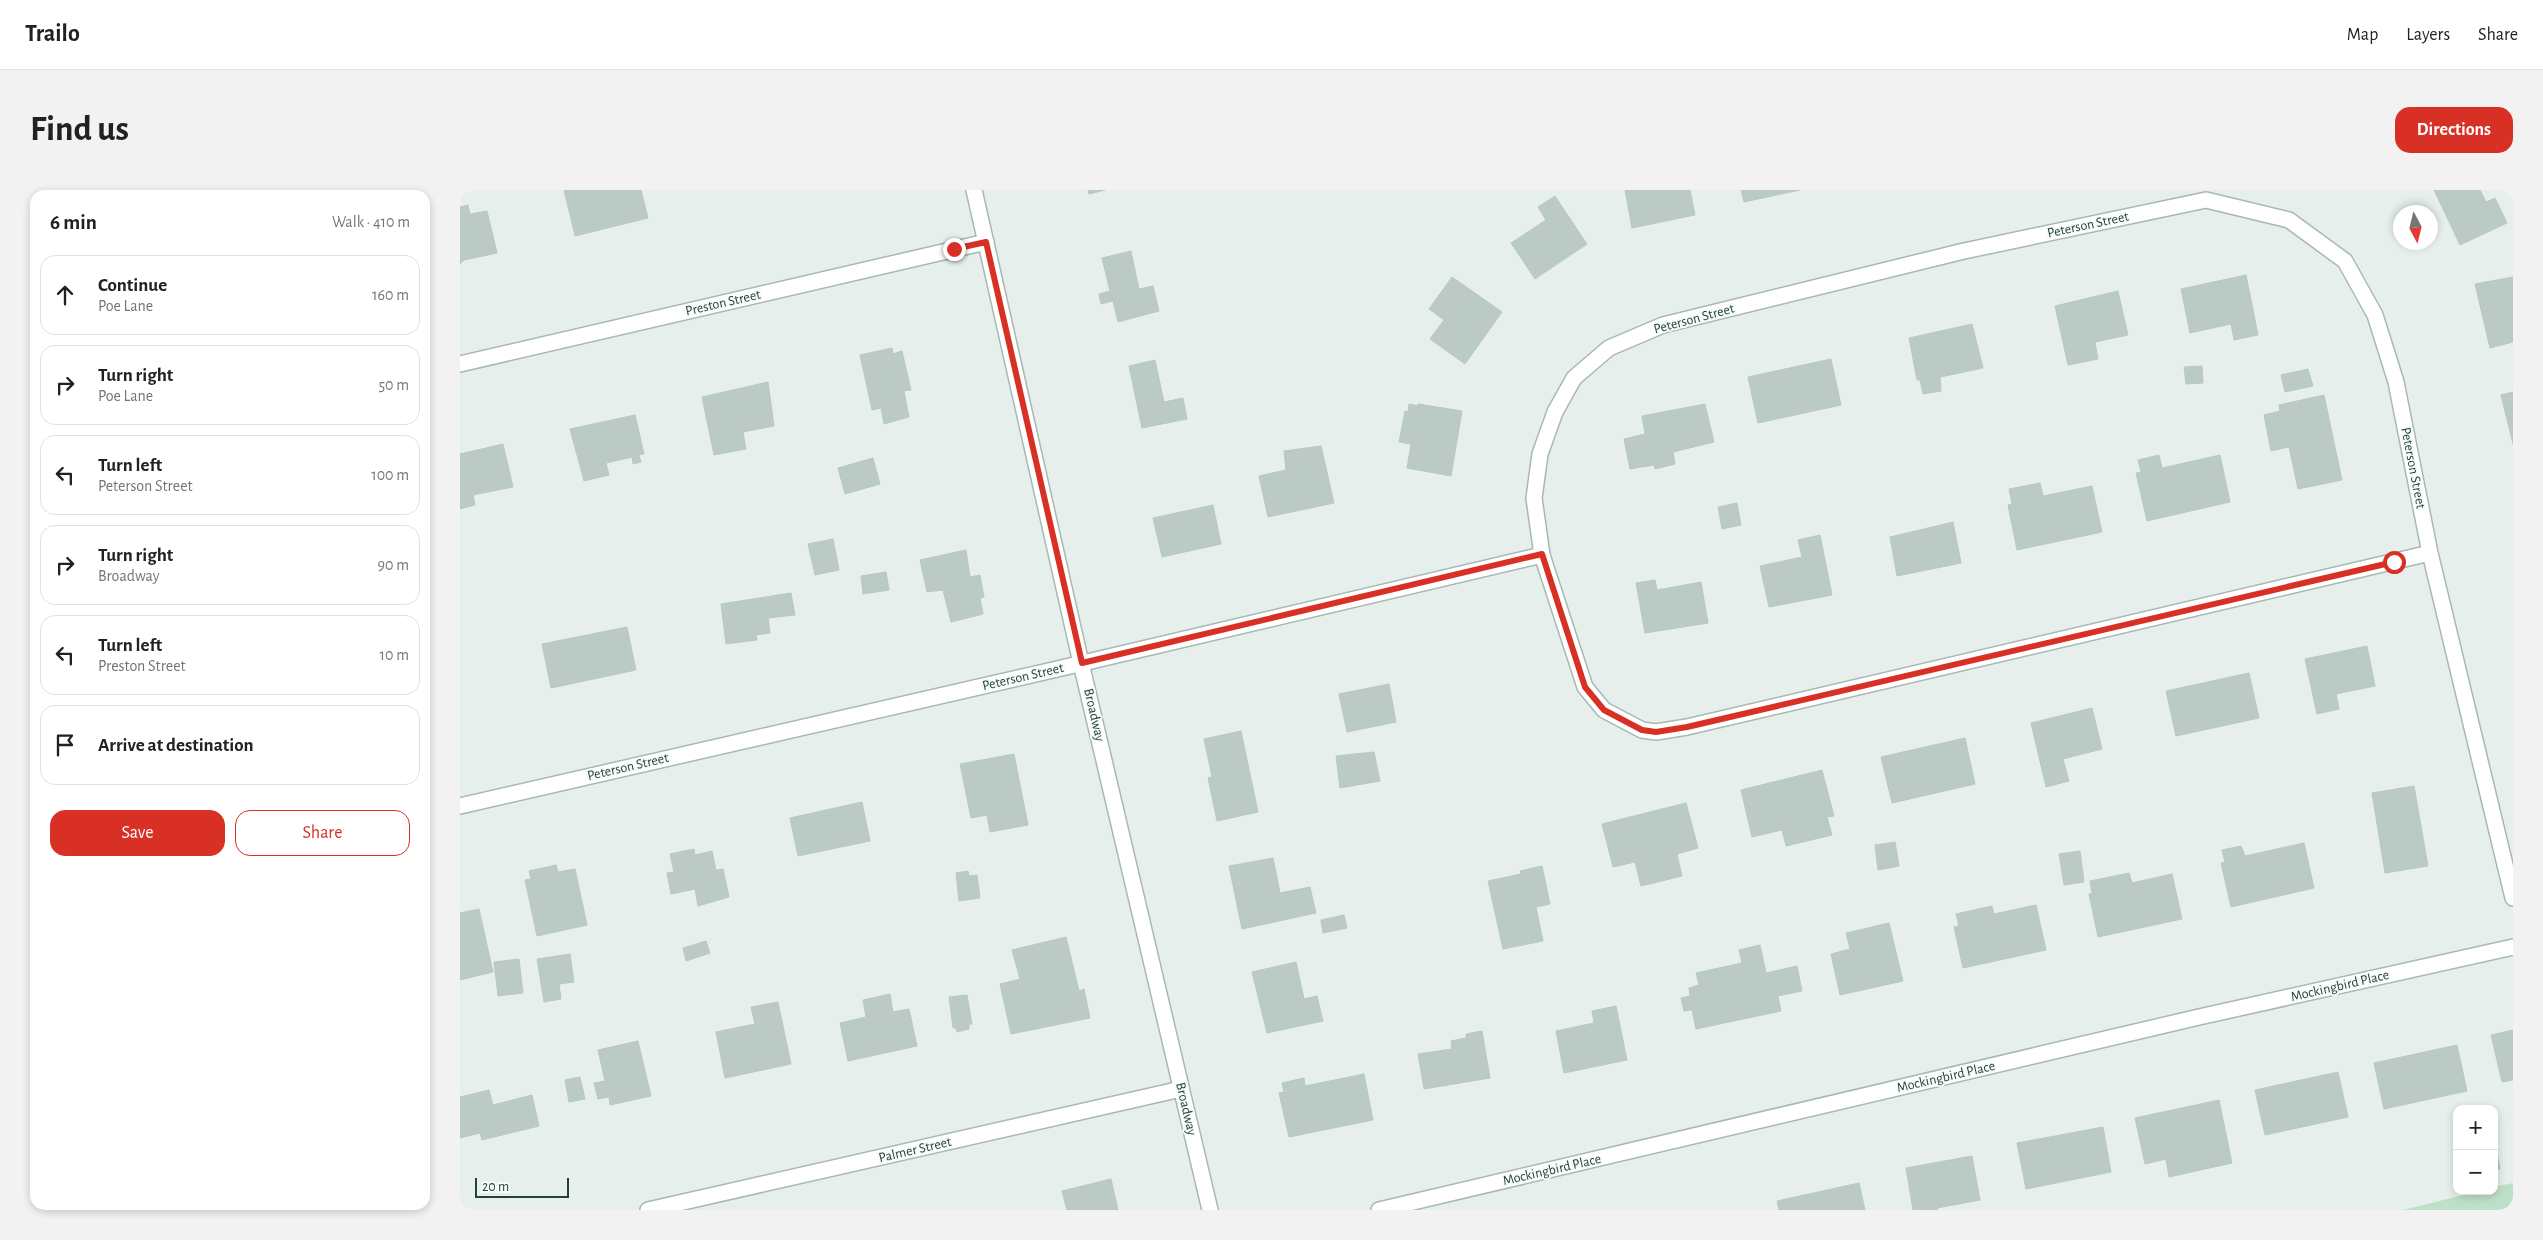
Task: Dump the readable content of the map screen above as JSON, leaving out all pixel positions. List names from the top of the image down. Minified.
{"streets":{"street":["Peterson Street","Preston Street","Broadway","Mockingbird Place","Palmer Street"]},"crossings":[["Peterson Street","Broadway"],["Preston Street","Broadway"],["Broadway","Palmer Street"]],"scale_bar":"20 m","north":"bottom","page":{"header":"Trailo","nav":["Map","Layers","Share"],"buttons":["Directions",["Save","Share"]],"title":"Find us","heading":["6 min","Walk · 410 m"],"list":[["Continue","Poe Lane","160 m"],["Turn right","Poe Lane","50 m"],["Turn left","Peterson Street","100 m"],["Turn right","Broadway","90 m"],["Turn left","Preston Street","10 m"],"Arrive at destination"],"map_buttons":["+","−"],"scale":"20 m"}}
